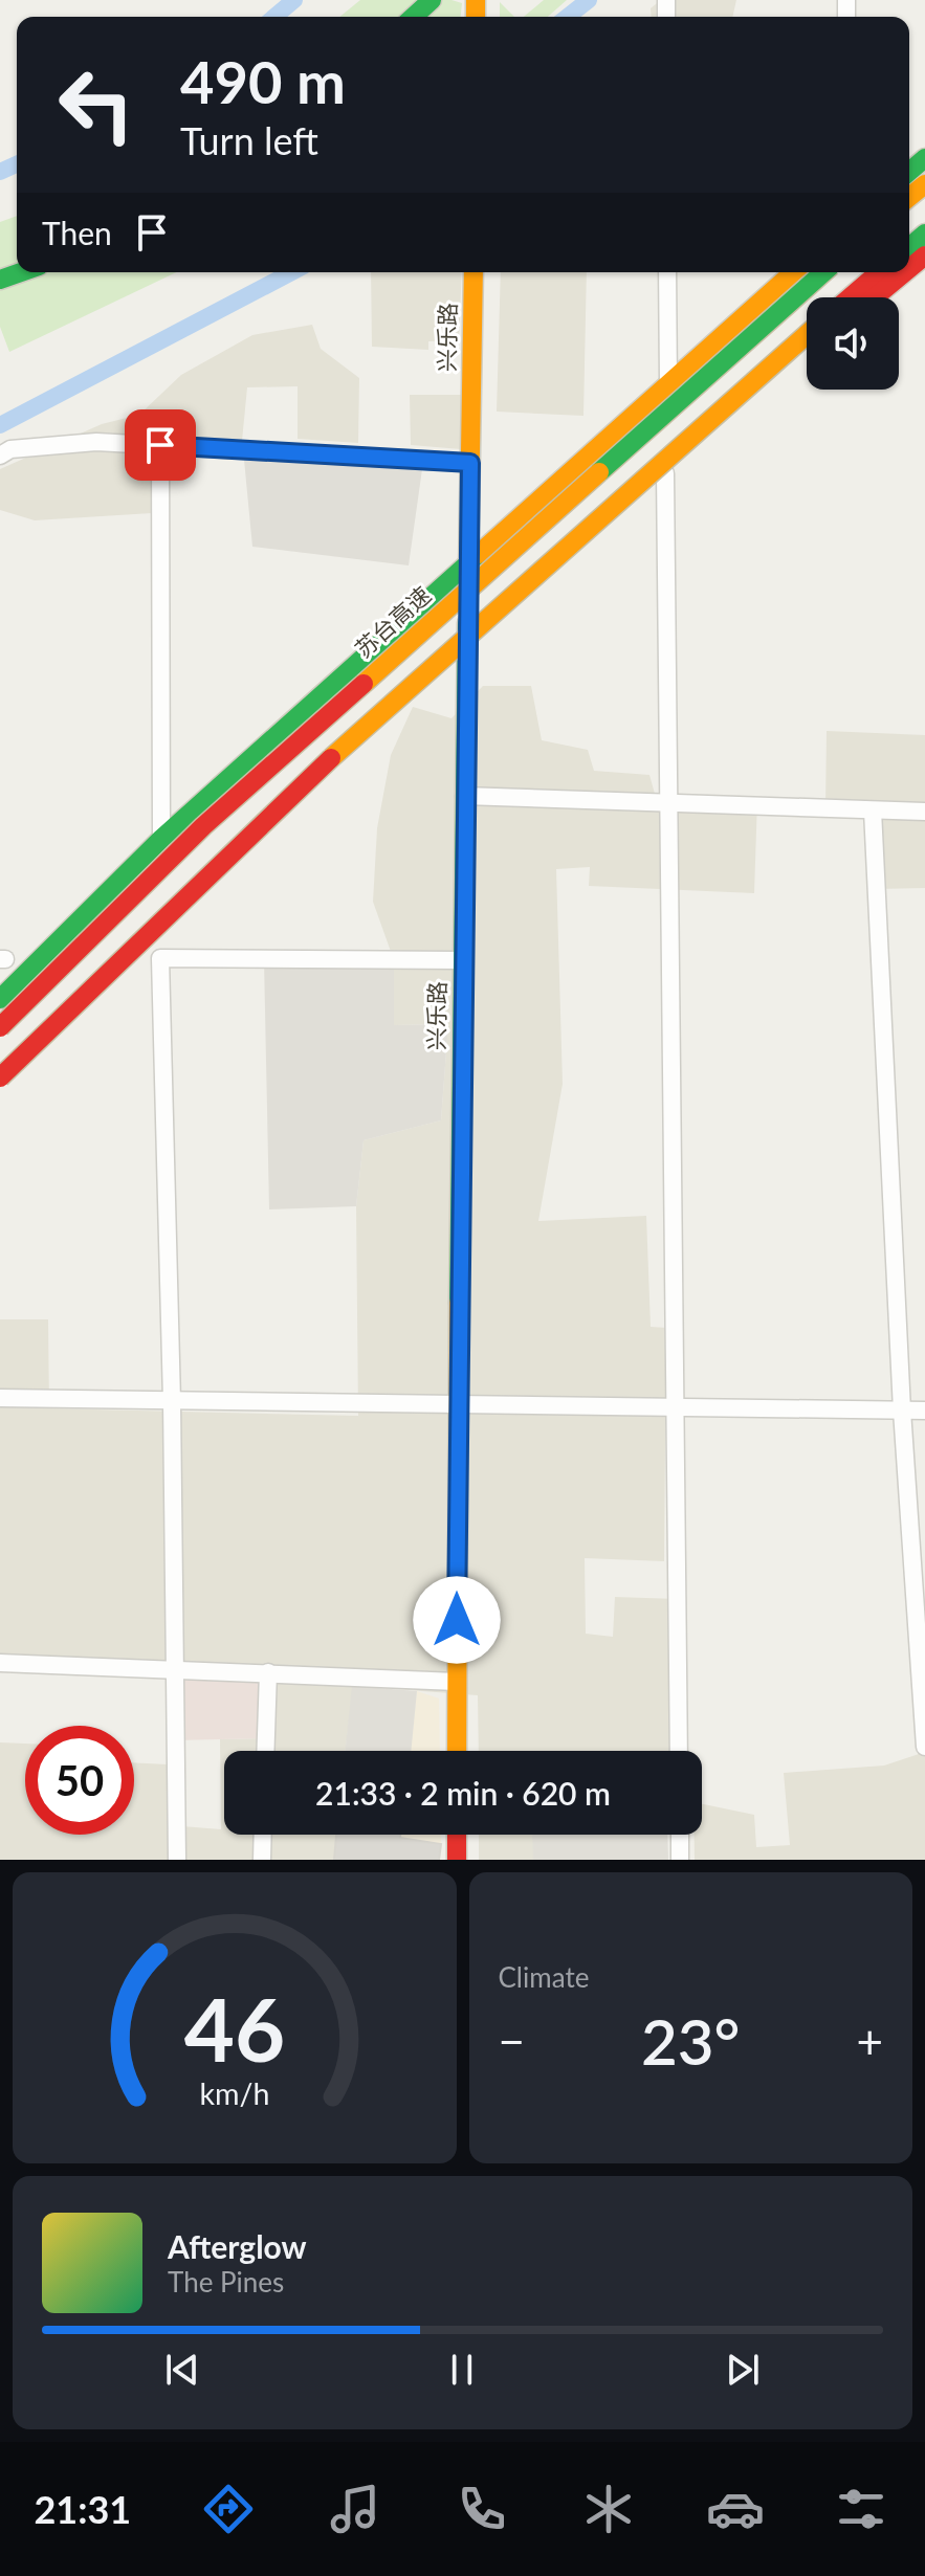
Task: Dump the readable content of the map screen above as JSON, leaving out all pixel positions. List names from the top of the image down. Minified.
{"streets":{"main road":["兴乐路","苏台高速"]},"page":{"turn":["490 m","Turn left"],"then":"Then","limit":"50","trip":"21:33 · 2 min · 620 m","tile":"Climate","heat":["−","23°","+"],"song":["Afterglow","The Pines"],"tabs":"21:31","gauge":["46","km/h"]}}
